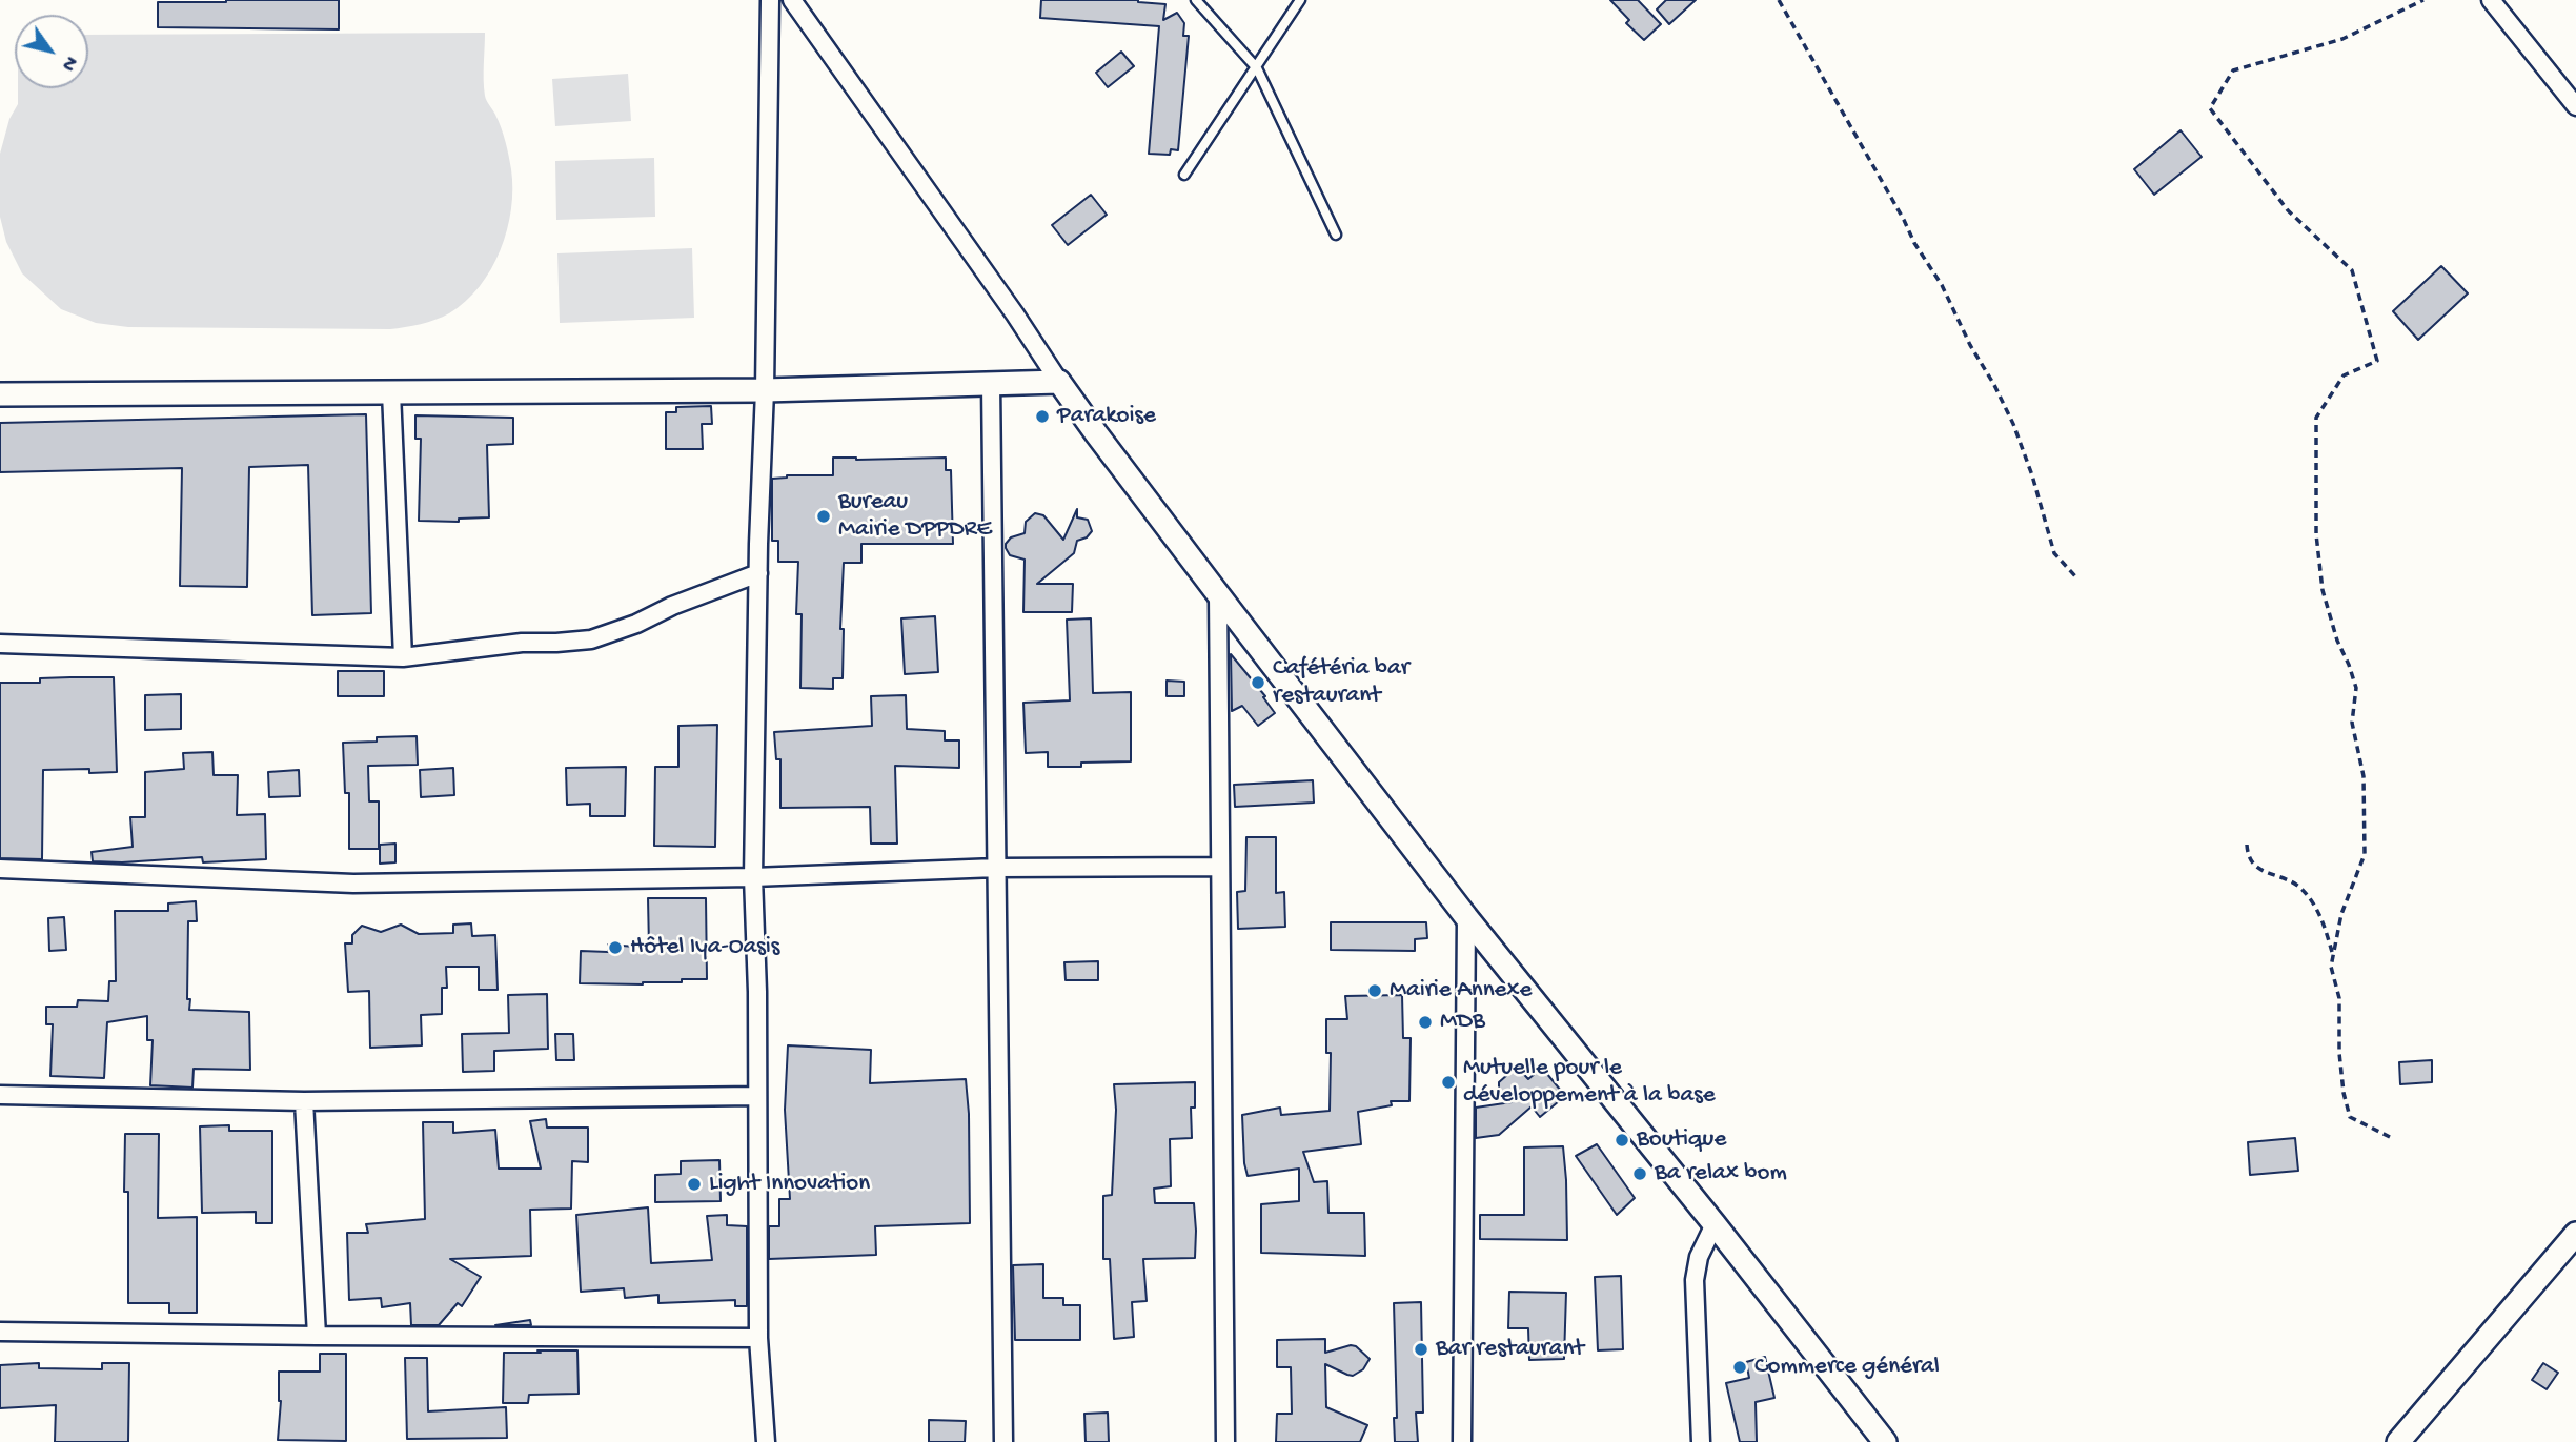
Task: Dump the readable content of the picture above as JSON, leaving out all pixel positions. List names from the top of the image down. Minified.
{"places":["Parakoise","Bureau Mairie DPPDRE","Cafétéria bar restaurant","Hôtel Iya-Oasis","Mairie Annexe","MDB","Mutuelle pour le développement à la base","Boutique","Ba relax bom","Light Innovation","Bar restaurant","Commerce général"],"north":"bottom right"}
